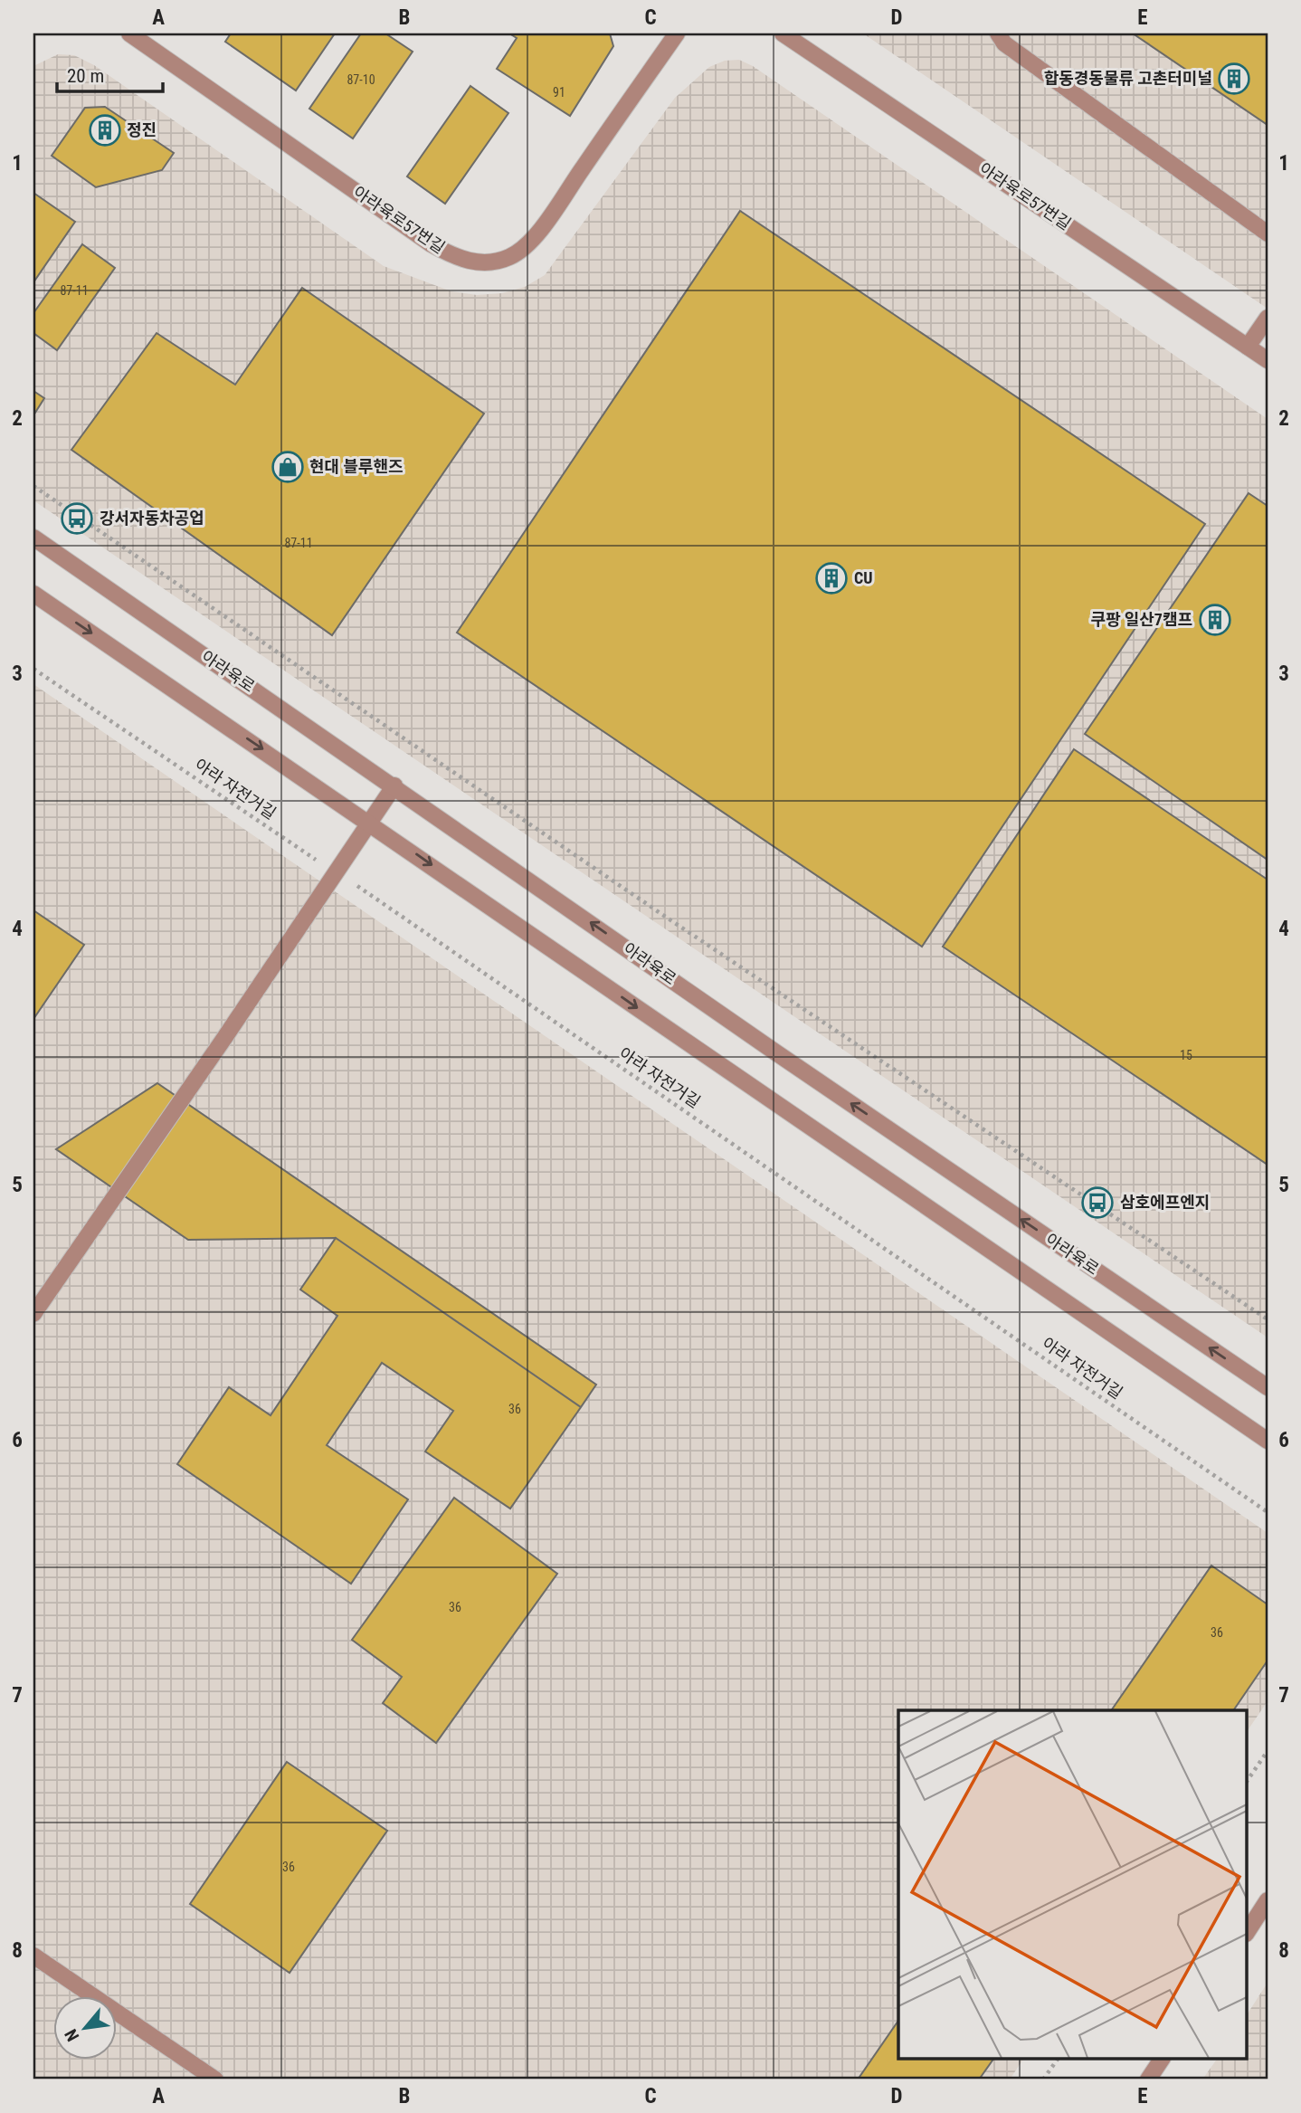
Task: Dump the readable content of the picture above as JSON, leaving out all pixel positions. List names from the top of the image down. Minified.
{"streets":{"street":["아라육로57번길","아라육로"],"path":["아라 자전거길"]},"places":{"building":["합동경동물류 고촌터미널","정진","CU","쿠팡 일산7캠프"],"shop":["현대 블루핸즈"],"bus stop":["강서자동차공업","삼호에프엔지"]},"house_numbers":["87-10","91","87-11","87-11","15","36","36","36","36"],"scale_bar":"20 m","north":"bottom left","grid":{"columns":["A","B","C","D","E"],"rows":["1","2","3","4","5","6","7","8"]}}
